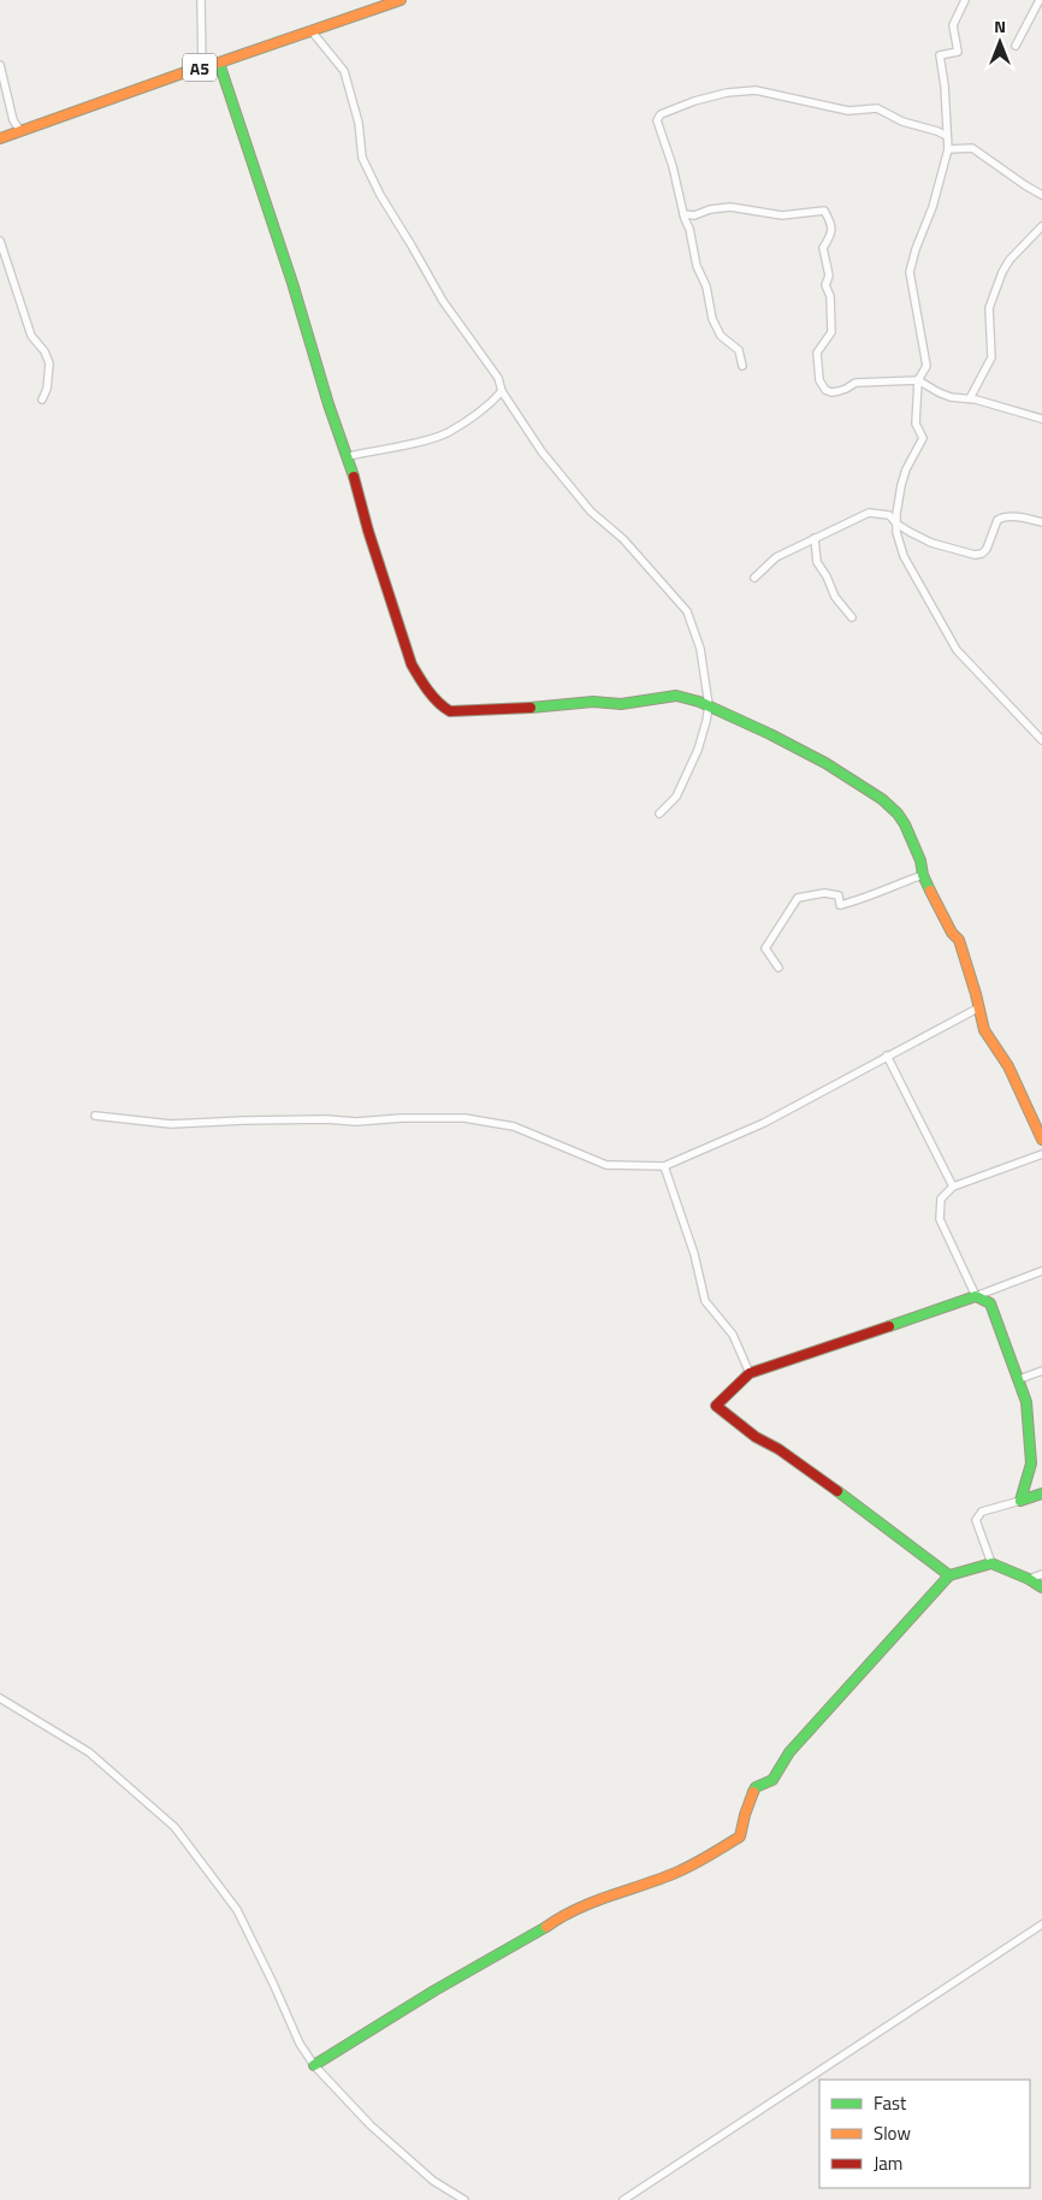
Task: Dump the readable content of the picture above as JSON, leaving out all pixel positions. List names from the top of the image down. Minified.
{"streets":{"main road":["A5"]},"legend":["Fast","Slow","Jam"],"north":"top"}
